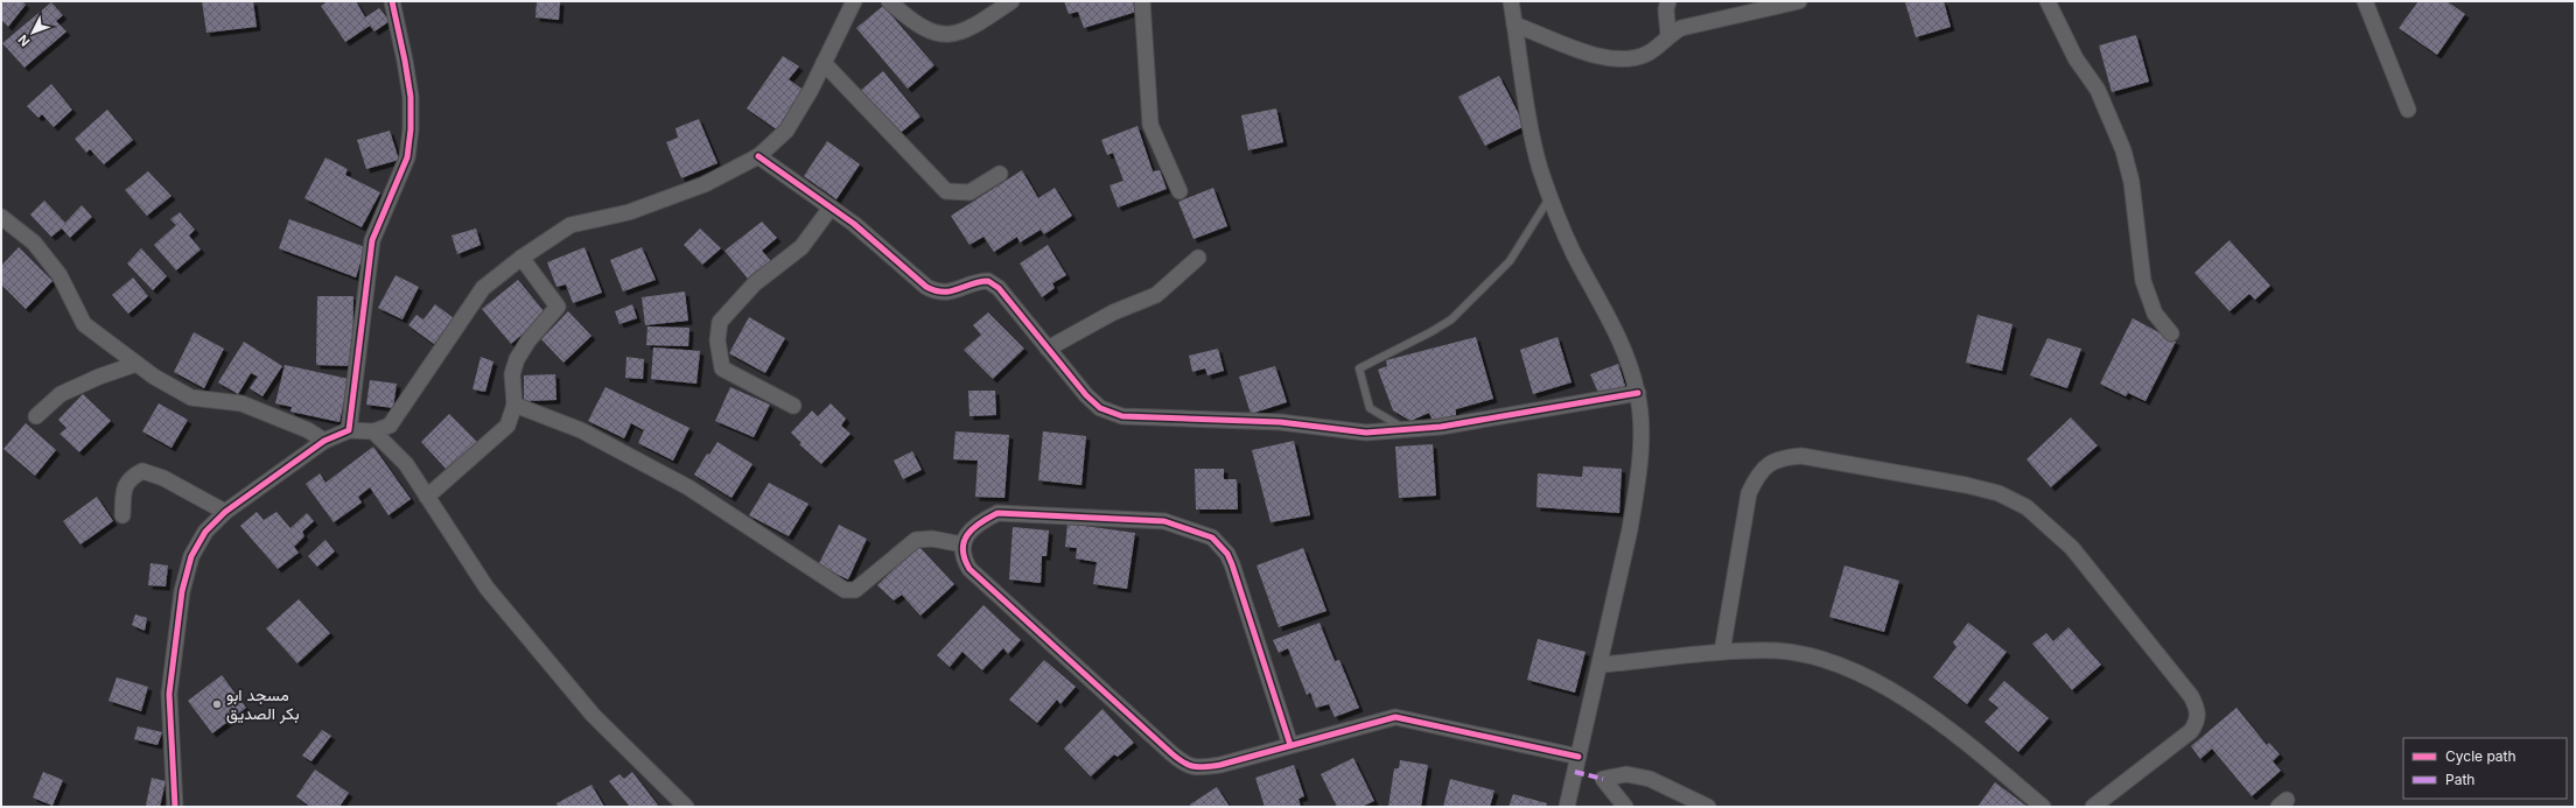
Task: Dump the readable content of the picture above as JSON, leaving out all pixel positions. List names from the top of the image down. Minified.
{"places":["مسجد ابو بكر الصديق"],"legend":["Cycle path","Path"],"north":"bottom left"}
